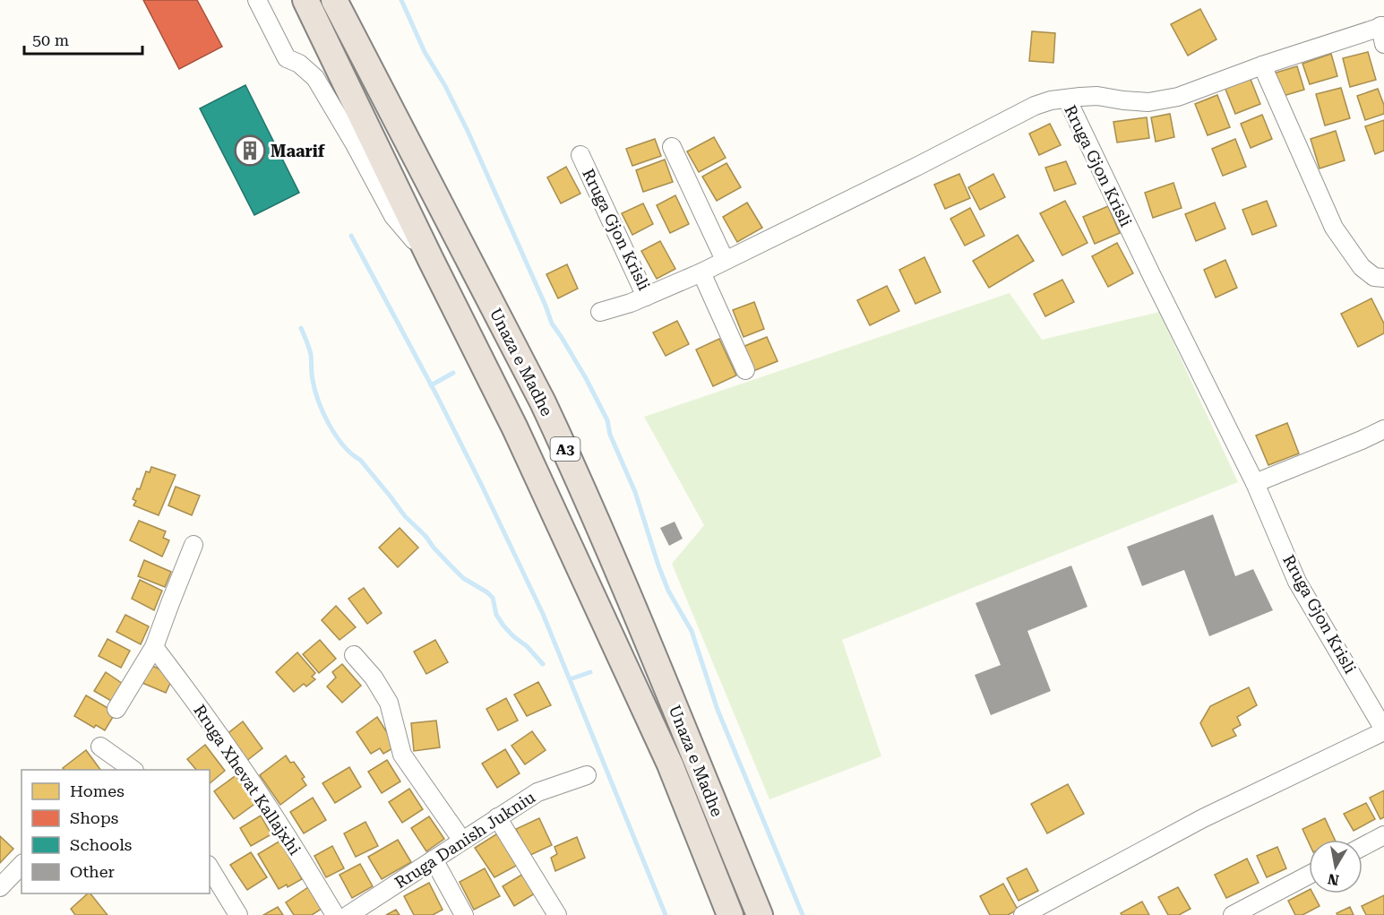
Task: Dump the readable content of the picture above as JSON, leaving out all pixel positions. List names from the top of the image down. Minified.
{"streets":{"highway":["Unaza e Madhe","A3"],"street":["Rruga Gjon Krisli","Rruga Xhevat Kallajxhi","Rruga Danish Jukniu"]},"places":{"building":["Maarif"]},"legend":["Homes","Shops","Schools","Other"],"scale_bar":"50 m","north":"bottom"}
